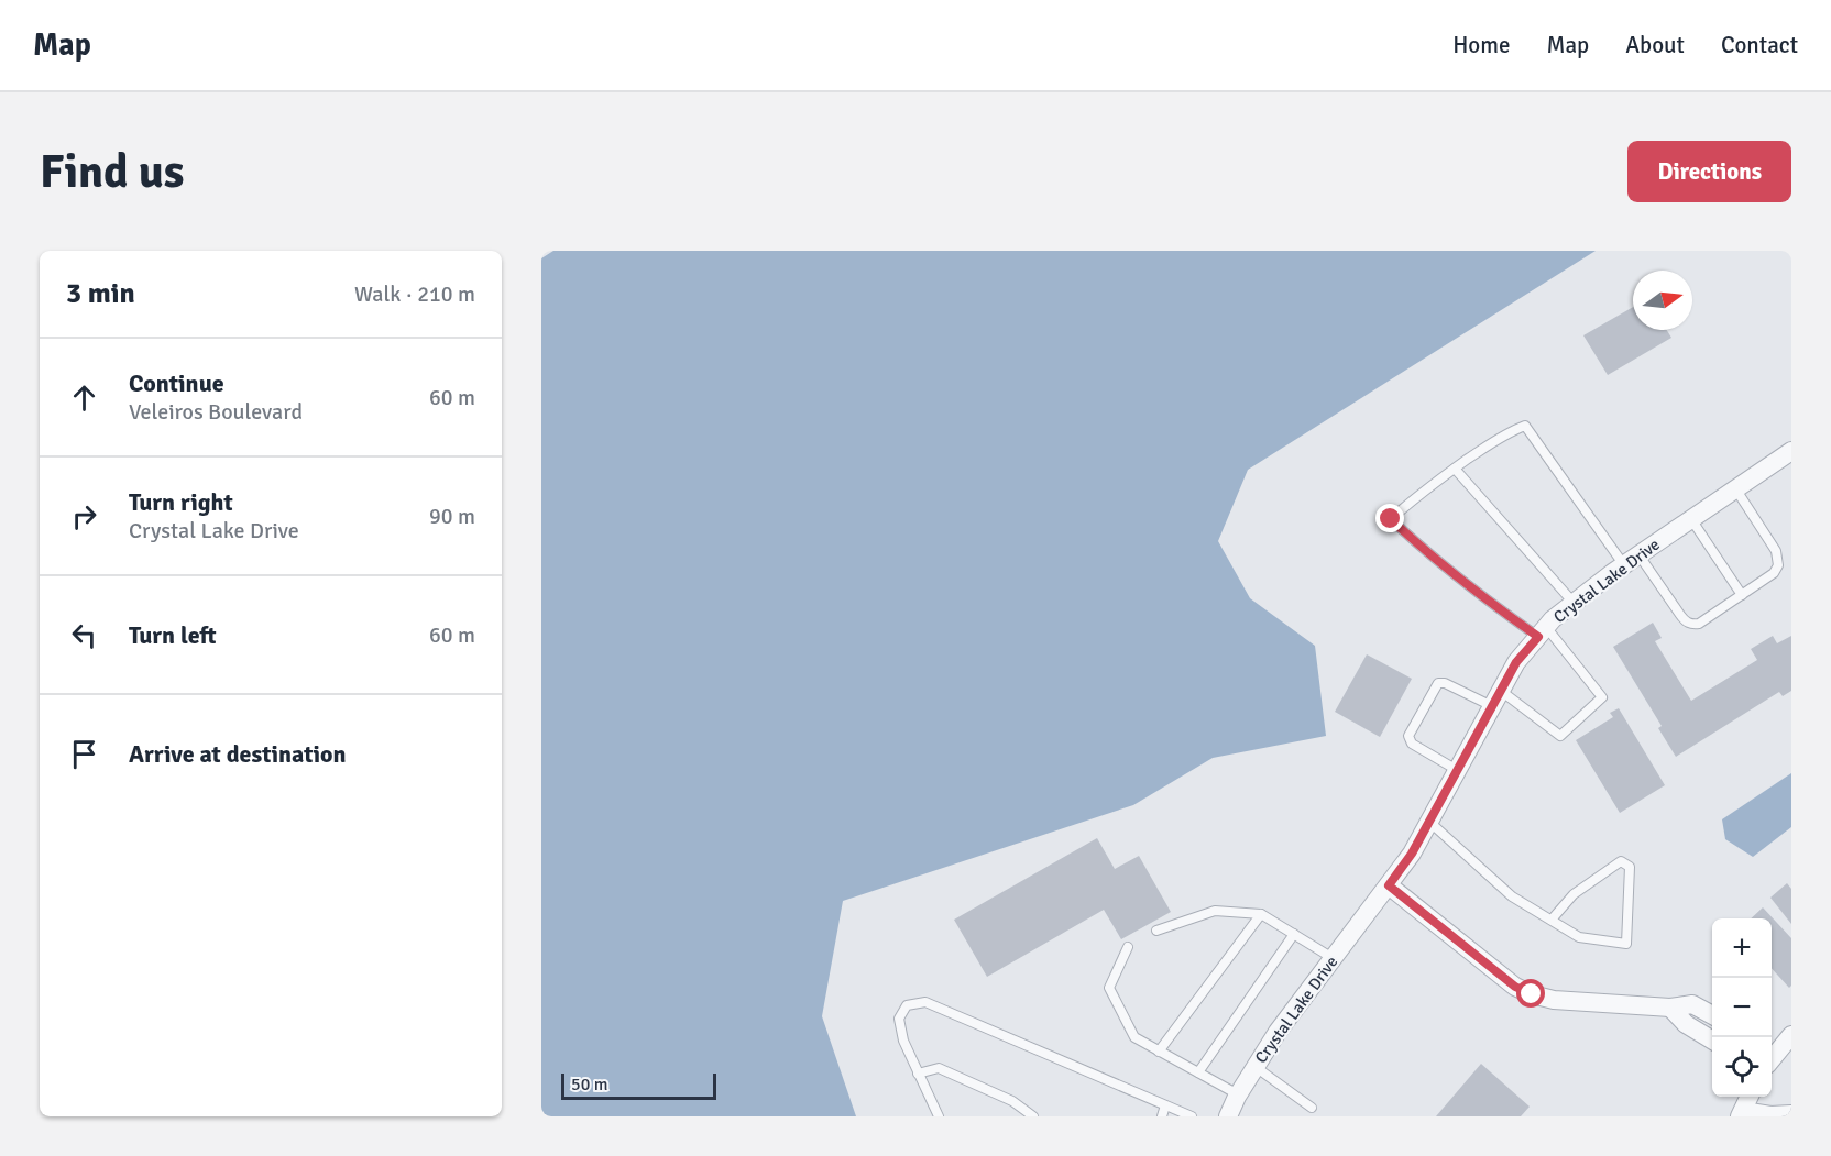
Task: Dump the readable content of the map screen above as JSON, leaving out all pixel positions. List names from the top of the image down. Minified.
{"streets":{"street":["Crystal Lake Drive"]},"scale_bar":"50 m","north":"right","page":{"header":"Map","nav":["Home","Map","About","Contact"],"buttons":"Directions","title":"Find us","heading":["3 min","Walk · 210 m"],"list":[["Continue","Veleiros Boulevard","60 m"],["Turn right","Crystal Lake Drive","90 m"],["Turn left","60 m"],"Arrive at destination"],"map_buttons":["+","−"],"scale":"50 m"}}
